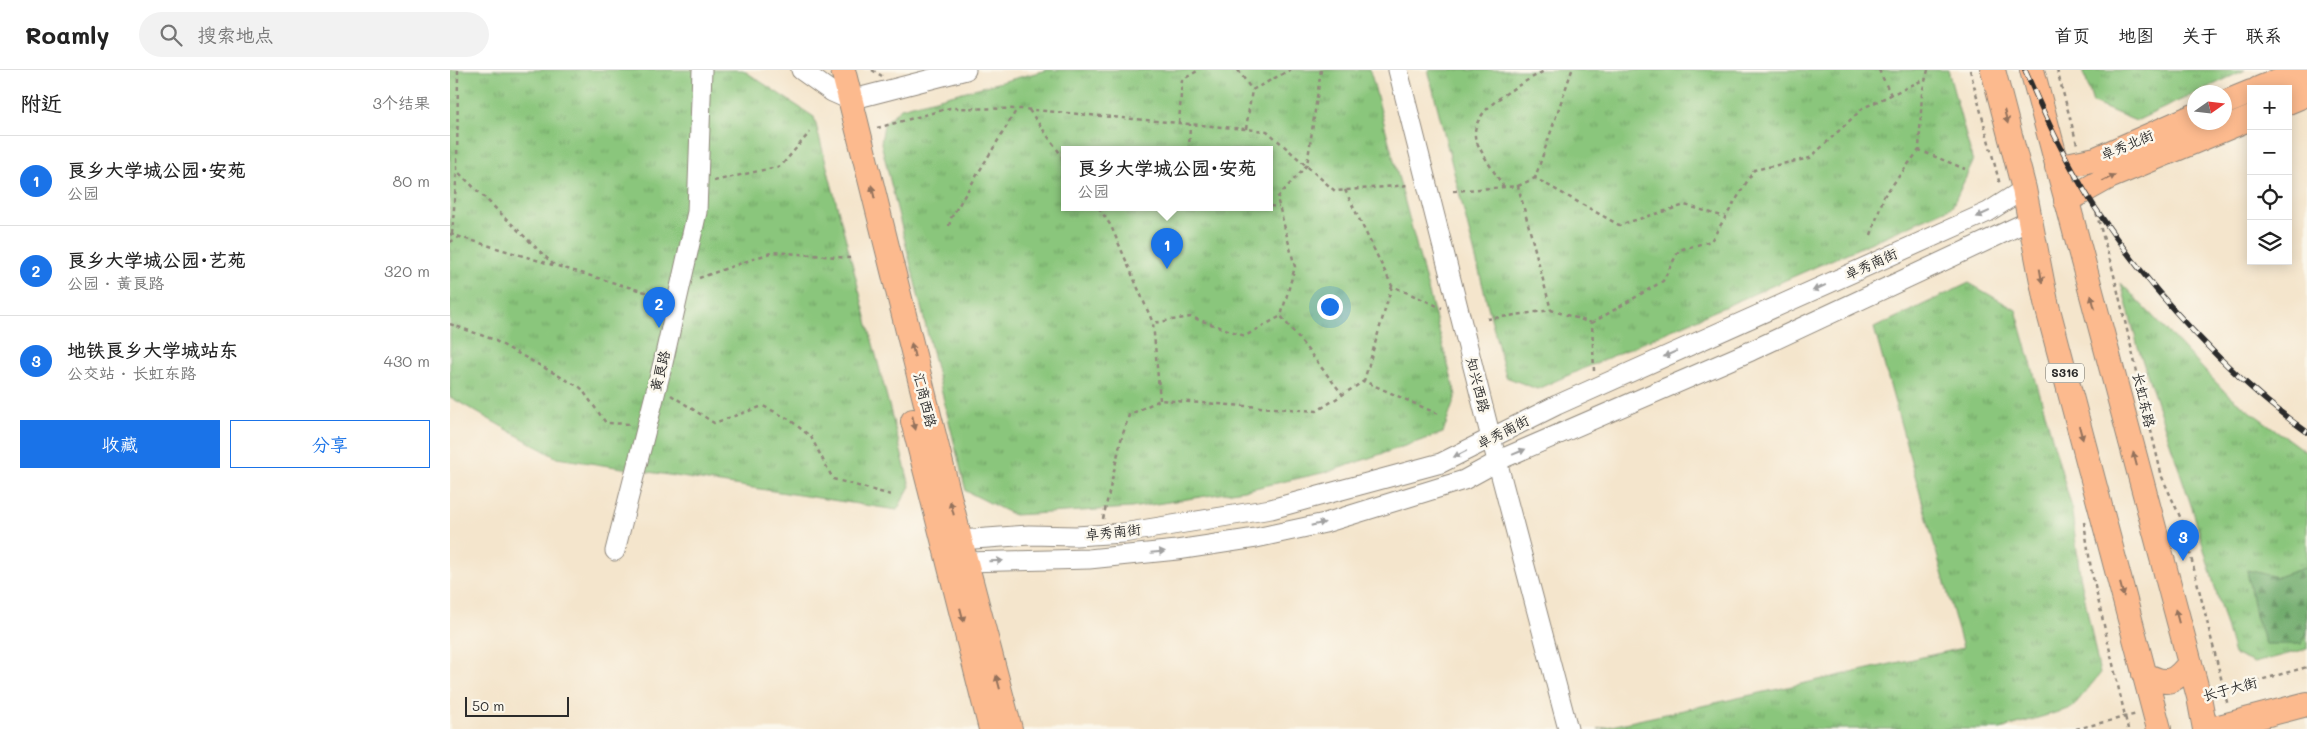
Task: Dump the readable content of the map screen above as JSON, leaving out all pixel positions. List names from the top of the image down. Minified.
{"streets":{"main road":["卓秀北街","S316","汇商西路","长虹东路"],"street":["卓秀南街","黄良路","知兴西路"],"path":["长于大街"]},"crossings":[["卓秀北街","长虹东路"],["卓秀南街","S316"],["卓秀南街","知兴西路"],["卓秀南街","汇商西路"],["长虹东路","长于大街"]],"scale_bar":"50 m","north":"right","page":{"header":"Roamly","search":"搜索地点","nav":["首页","地图","关于","联系"],"heading":["附近","3个结果"],"map_buttons":["+","−"],"list":[{"mark":"1","name":"良乡大学城公园·安苑","note":"公园","value":"80 m"},{"mark":"2","name":"良乡大学城公园·艺苑","note":"公园 · 黄良路","value":"320 m"},{"mark":"3","name":"地铁良乡大学城站东","note":"公交站 · 长虹东路","value":"430 m"}],"popup":["良乡大学城公园·安苑","公园"],"pins":["1","2","3"],"buttons":["收藏","分享"],"scale":"50 m"}}
